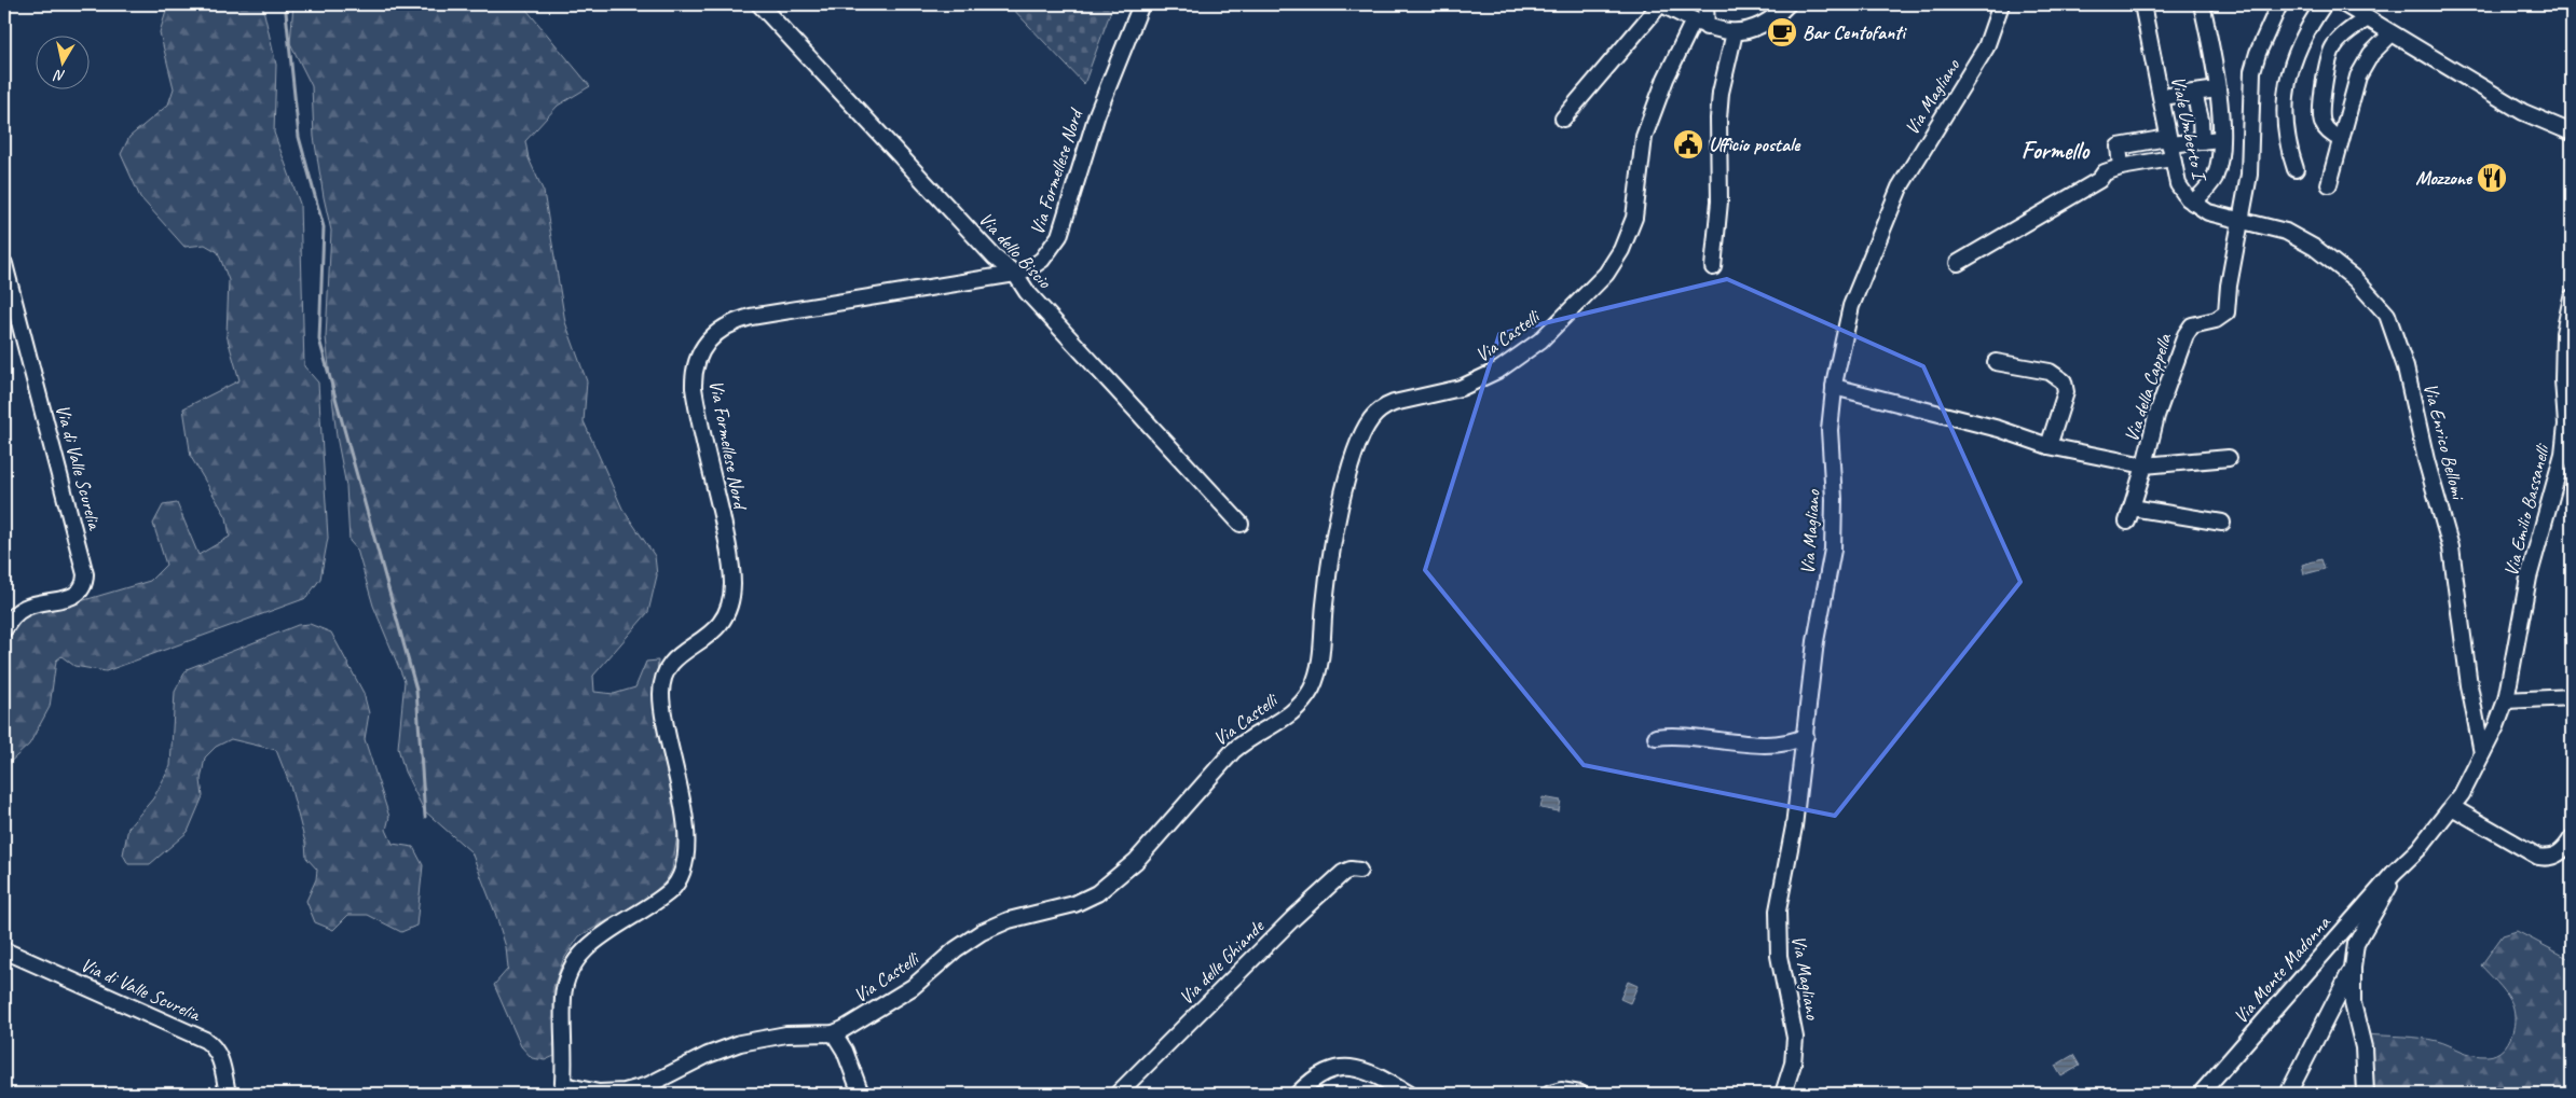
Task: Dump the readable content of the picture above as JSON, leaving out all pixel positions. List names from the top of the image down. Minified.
{"streets":{"street":["Via Magliano","Viale Umberto I","Via Formellese Nord","Via dello Biscio","Via Castelli","Via della Cappella","Via Enrico Bellomi","Via di Valle Scurelia","Via Emilio Bassanelli","Via delle Ghiande","Via Monte Madonna"]},"crossings":[["Via Magliano","Via della Cappella"],["Viale Umberto I","Via della Cappella"],["Viale Umberto I","Via Enrico Bellomi"],["Via Formellese Nord","Via dello Biscio"],["Via Formellese Nord","Via Castelli"],["Via della Cappella","Via Enrico Bellomi"],["Via Enrico Bellomi","Via Emilio Bassanelli"],["Via Emilio Bassanelli","Via Monte Madonna"]],"districts":["Formello"],"places":{"cafe":["Bar Centofanti"],"public building":["Ufficio postale"],"restaurant":["Mozzone"]},"north":"bottom"}
